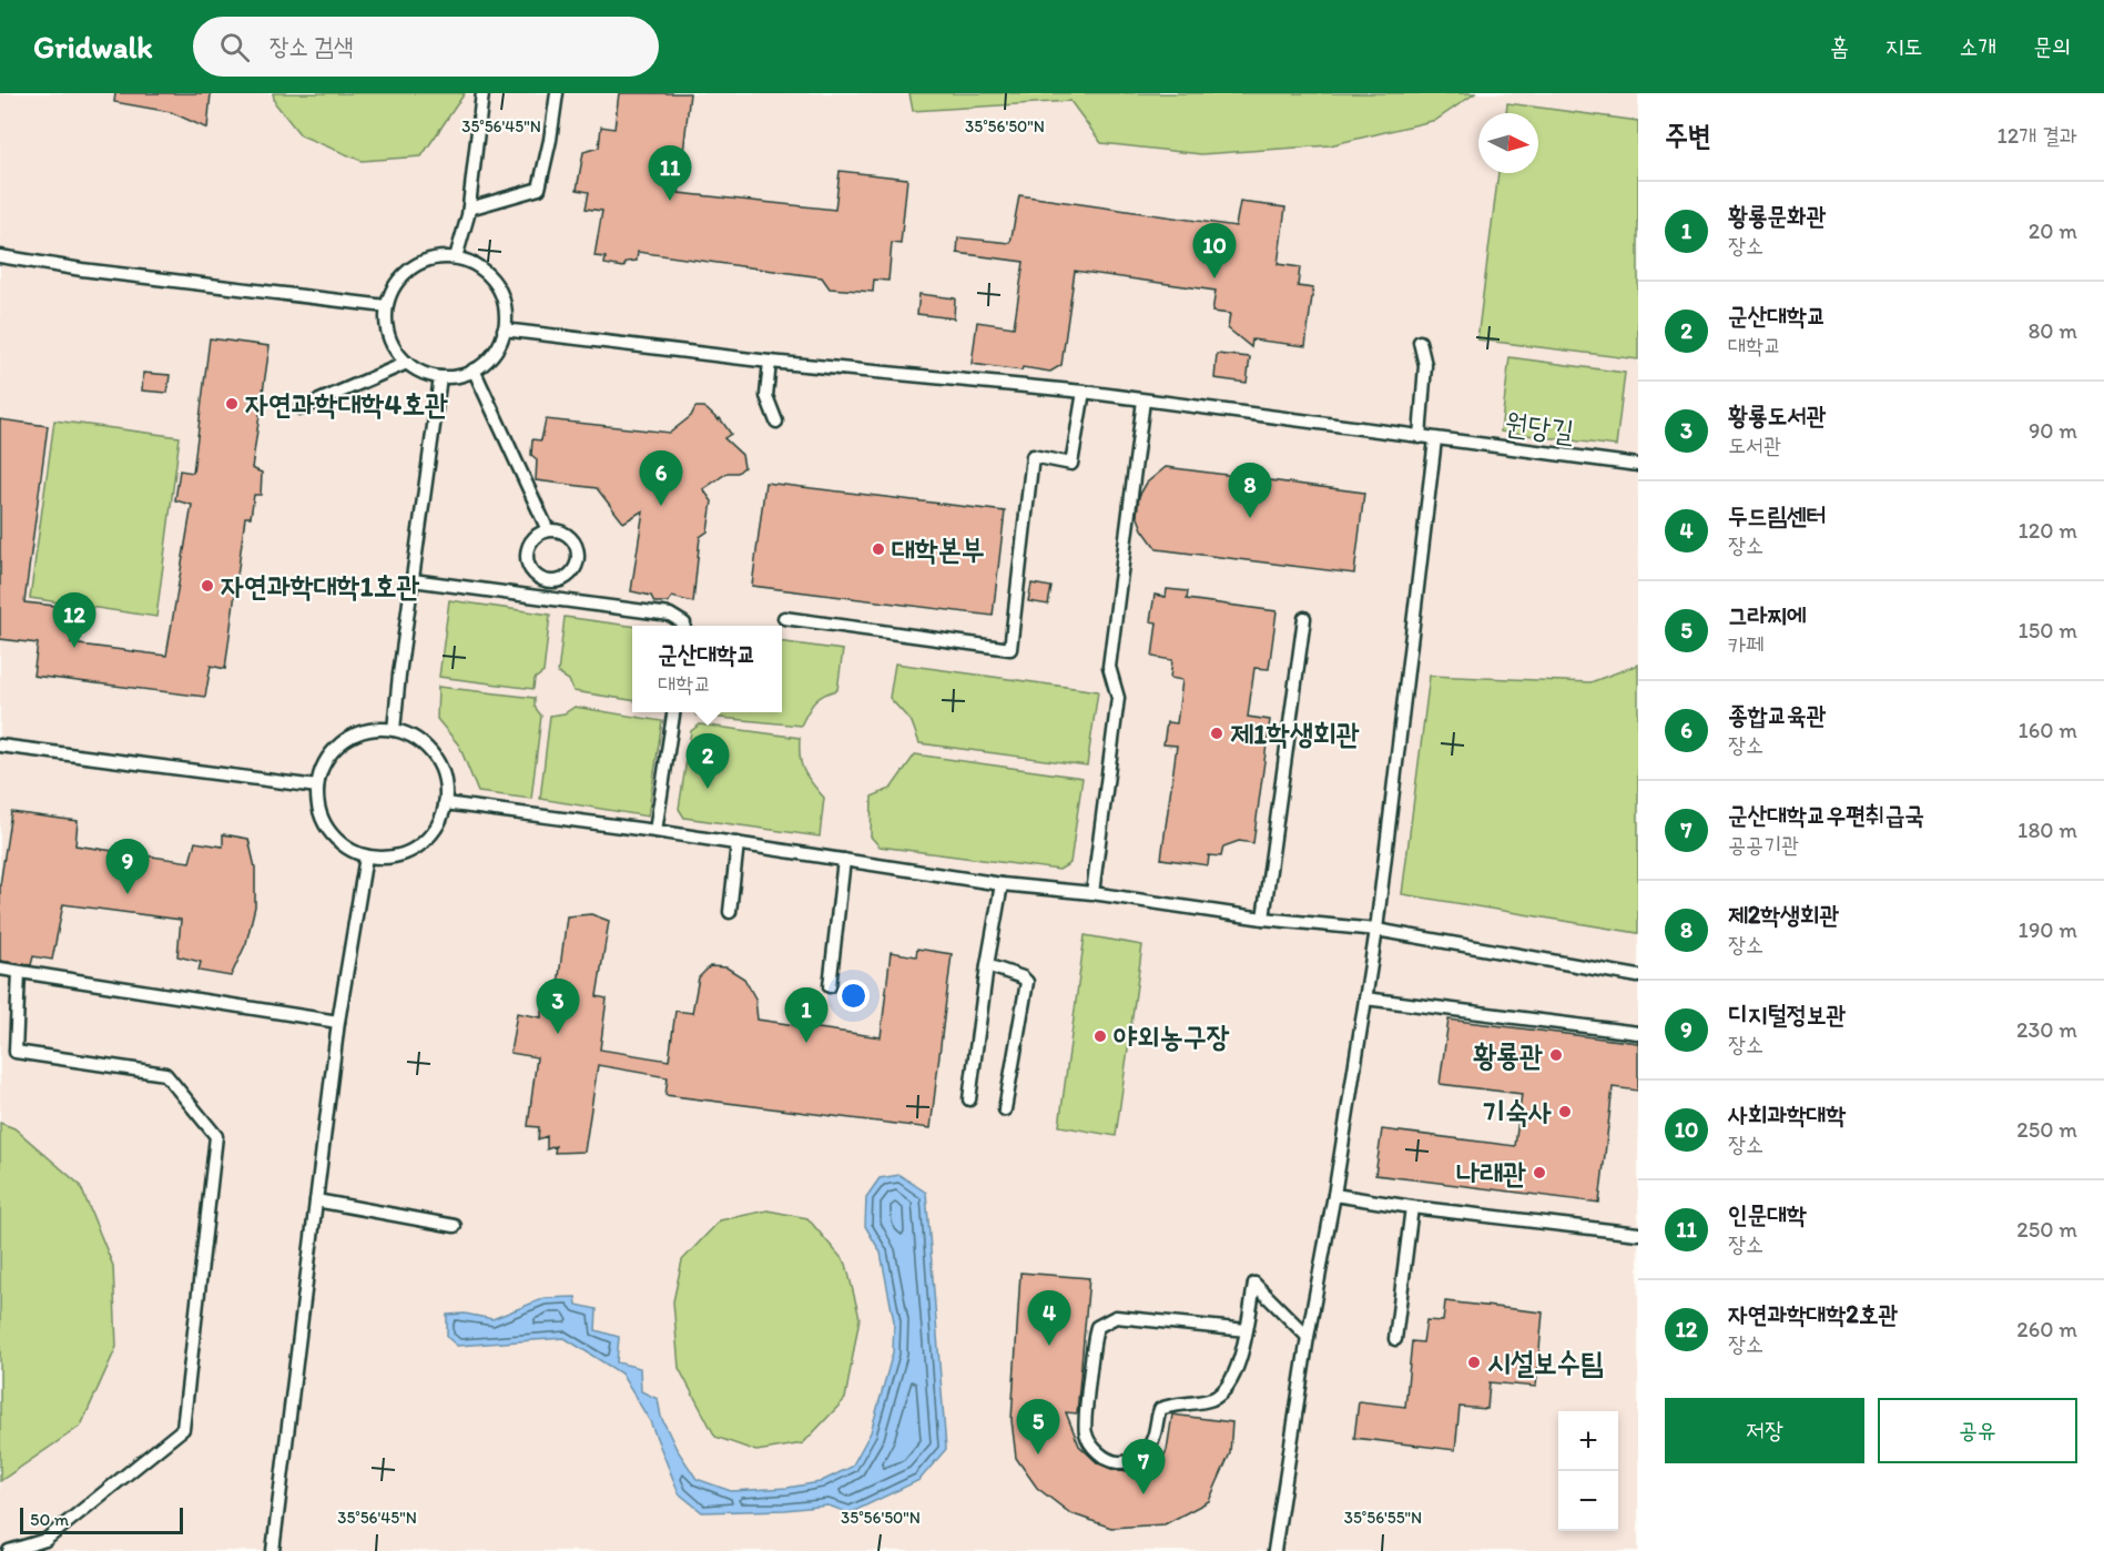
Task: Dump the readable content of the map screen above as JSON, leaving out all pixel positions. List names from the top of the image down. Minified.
{"streets":{"lane":["원당길"]},"places":["자연과학대학4호관","대학본부","자연과학대학1호관","제1학생회관","야외농구장","황룡관","기숙사","나래관","시설보수팀"],"scale_bar":"50 m","north":"right","page":{"header":"Gridwalk","search":"장소 검색","nav":["홈","지도","소개","문의"],"heading":["주변","12개 결과"],"pins":["11","10","6","8","12","2","9","3","1","4","5","7"],"list":[{"mark":"1","name":"황룡문화관","note":"장소","value":"20 m"},{"mark":"2","name":"군산대학교","note":"대학교","value":"80 m"},{"mark":"3","name":"황룡도서관","note":"도서관","value":"90 m"},{"mark":"4","name":"두드림센터","note":"장소","value":"120 m"},{"mark":"5","name":"그라찌에","note":"카페","value":"150 m"},{"mark":"6","name":"종합교육관","note":"장소","value":"160 m"},{"mark":"7","name":"군산대학교우편취급국","note":"공공기관","value":"180 m"},{"mark":"8","name":"제2학생회관","note":"장소","value":"190 m"},{"mark":"9","name":"디지털정보관","note":"장소","value":"230 m"},{"mark":"10","name":"사회과학대학","note":"장소","value":"250 m"},{"mark":"11","name":"인문대학","note":"장소","value":"250 m"},{"mark":"12","name":"자연과학대학2호관","note":"장소","value":"260 m"}],"popup":["군산대학교","대학교"],"buttons":["저장","공유"],"map_buttons":["+","−"],"scale":"50 m"},"coordinates":["35°56'45\"N","35°56'50\"N","35°56'55\"N"]}
